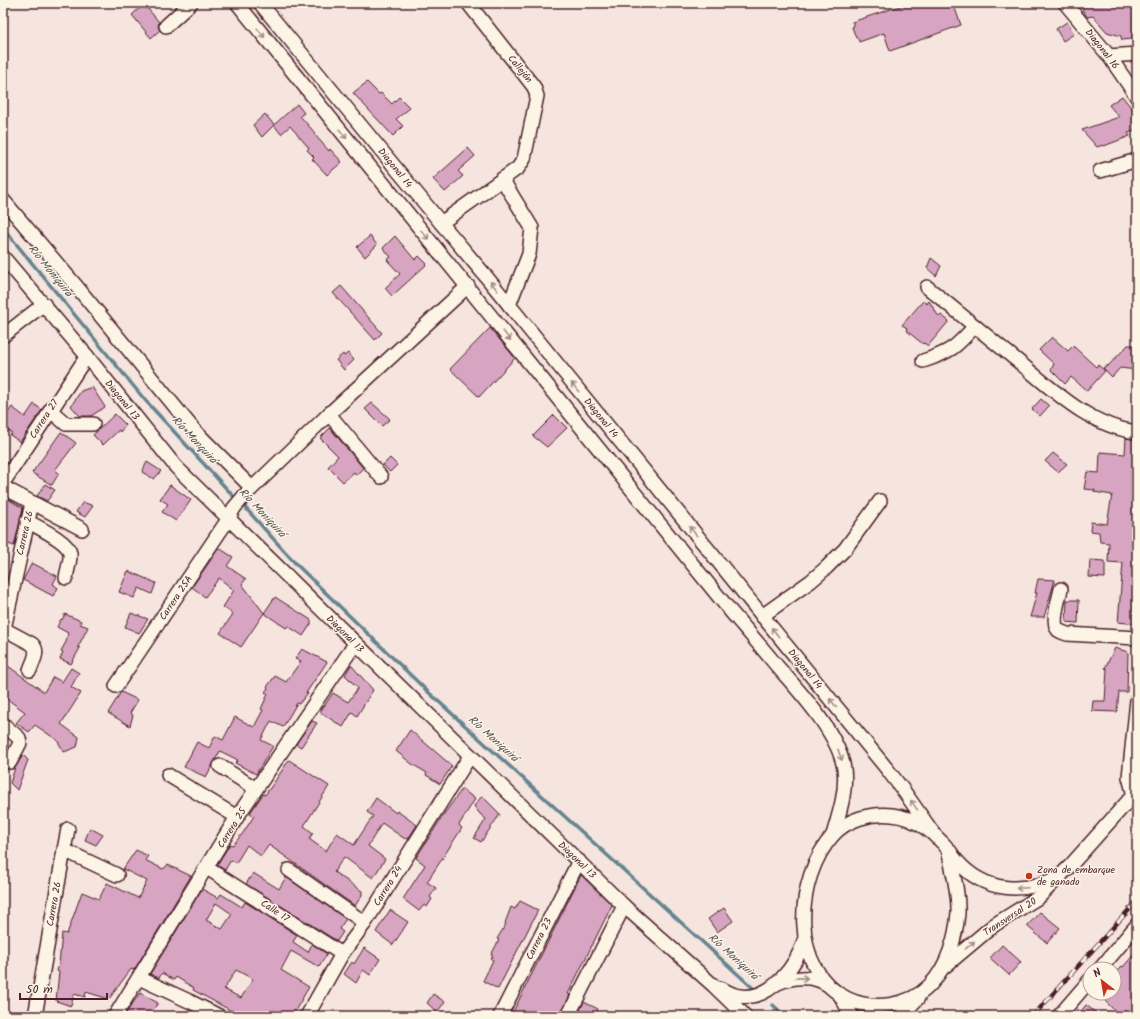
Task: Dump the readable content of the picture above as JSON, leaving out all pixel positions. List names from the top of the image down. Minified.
{"streets":{"street":["Diagonal 16","Callejón","Diagonal 14","Diagonal 13","Carrera 27","Carrera 26","Carrera 25A","Carrera 25","Carrera 24","Calle 17","Transversal 20","Carrera 23"]},"crossings":[["Diagonal 14","Carrera 25A"],["Diagonal 14","Transversal 20"],["Diagonal 13","Carrera 27"],["Diagonal 13","Carrera 25A"],["Diagonal 13","Carrera 25"],["Diagonal 13","Carrera 24"],["Diagonal 13","Carrera 23"],["Carrera 25","Calle 17"],["Carrera 24","Calle 17"]],"water":["Río Moniquirá","Río Monquirá"],"places":["Zona de embarque de ganado"],"scale_bar":"50 m","north":"top left"}
